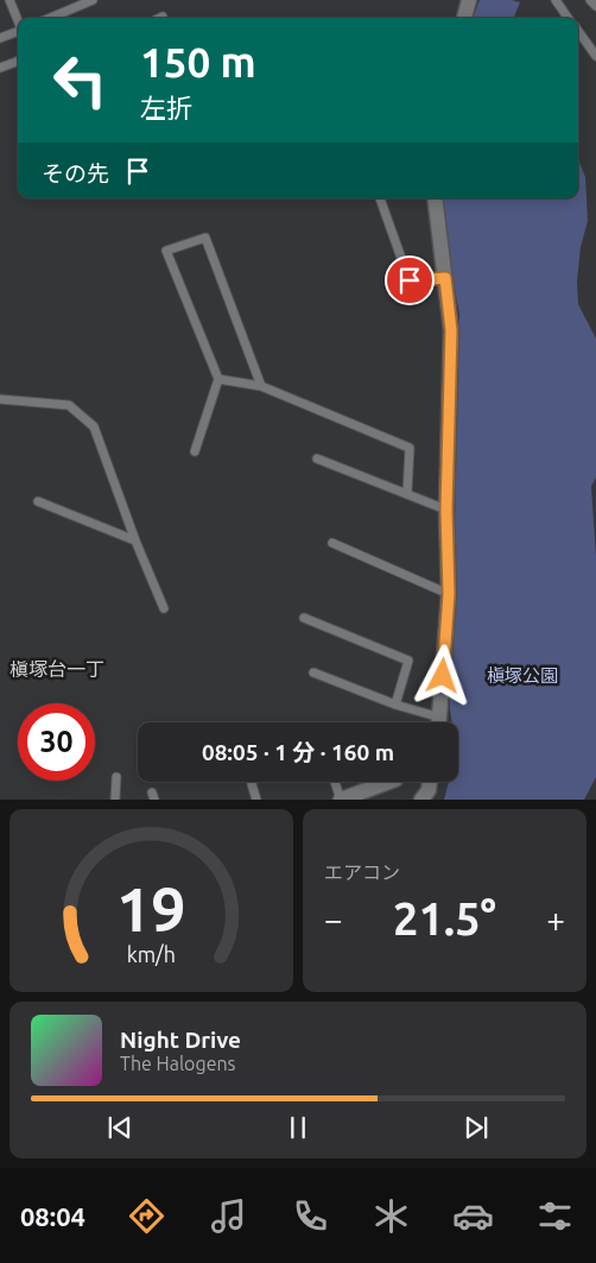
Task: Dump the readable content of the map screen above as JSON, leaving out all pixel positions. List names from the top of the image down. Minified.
{"districts":["槇塚台一丁"],"parks":["槇塚公園"],"page":{"turn":["150 m","左折"],"then":"その先","limit":"30","trip":"08:05 · 1 分 · 160 m","tile":"エアコン","heat":["−","21.5°","+"],"song":["Night Drive","The Halogens"],"tabs":"08:04","gauge":["19","km/h"]}}
